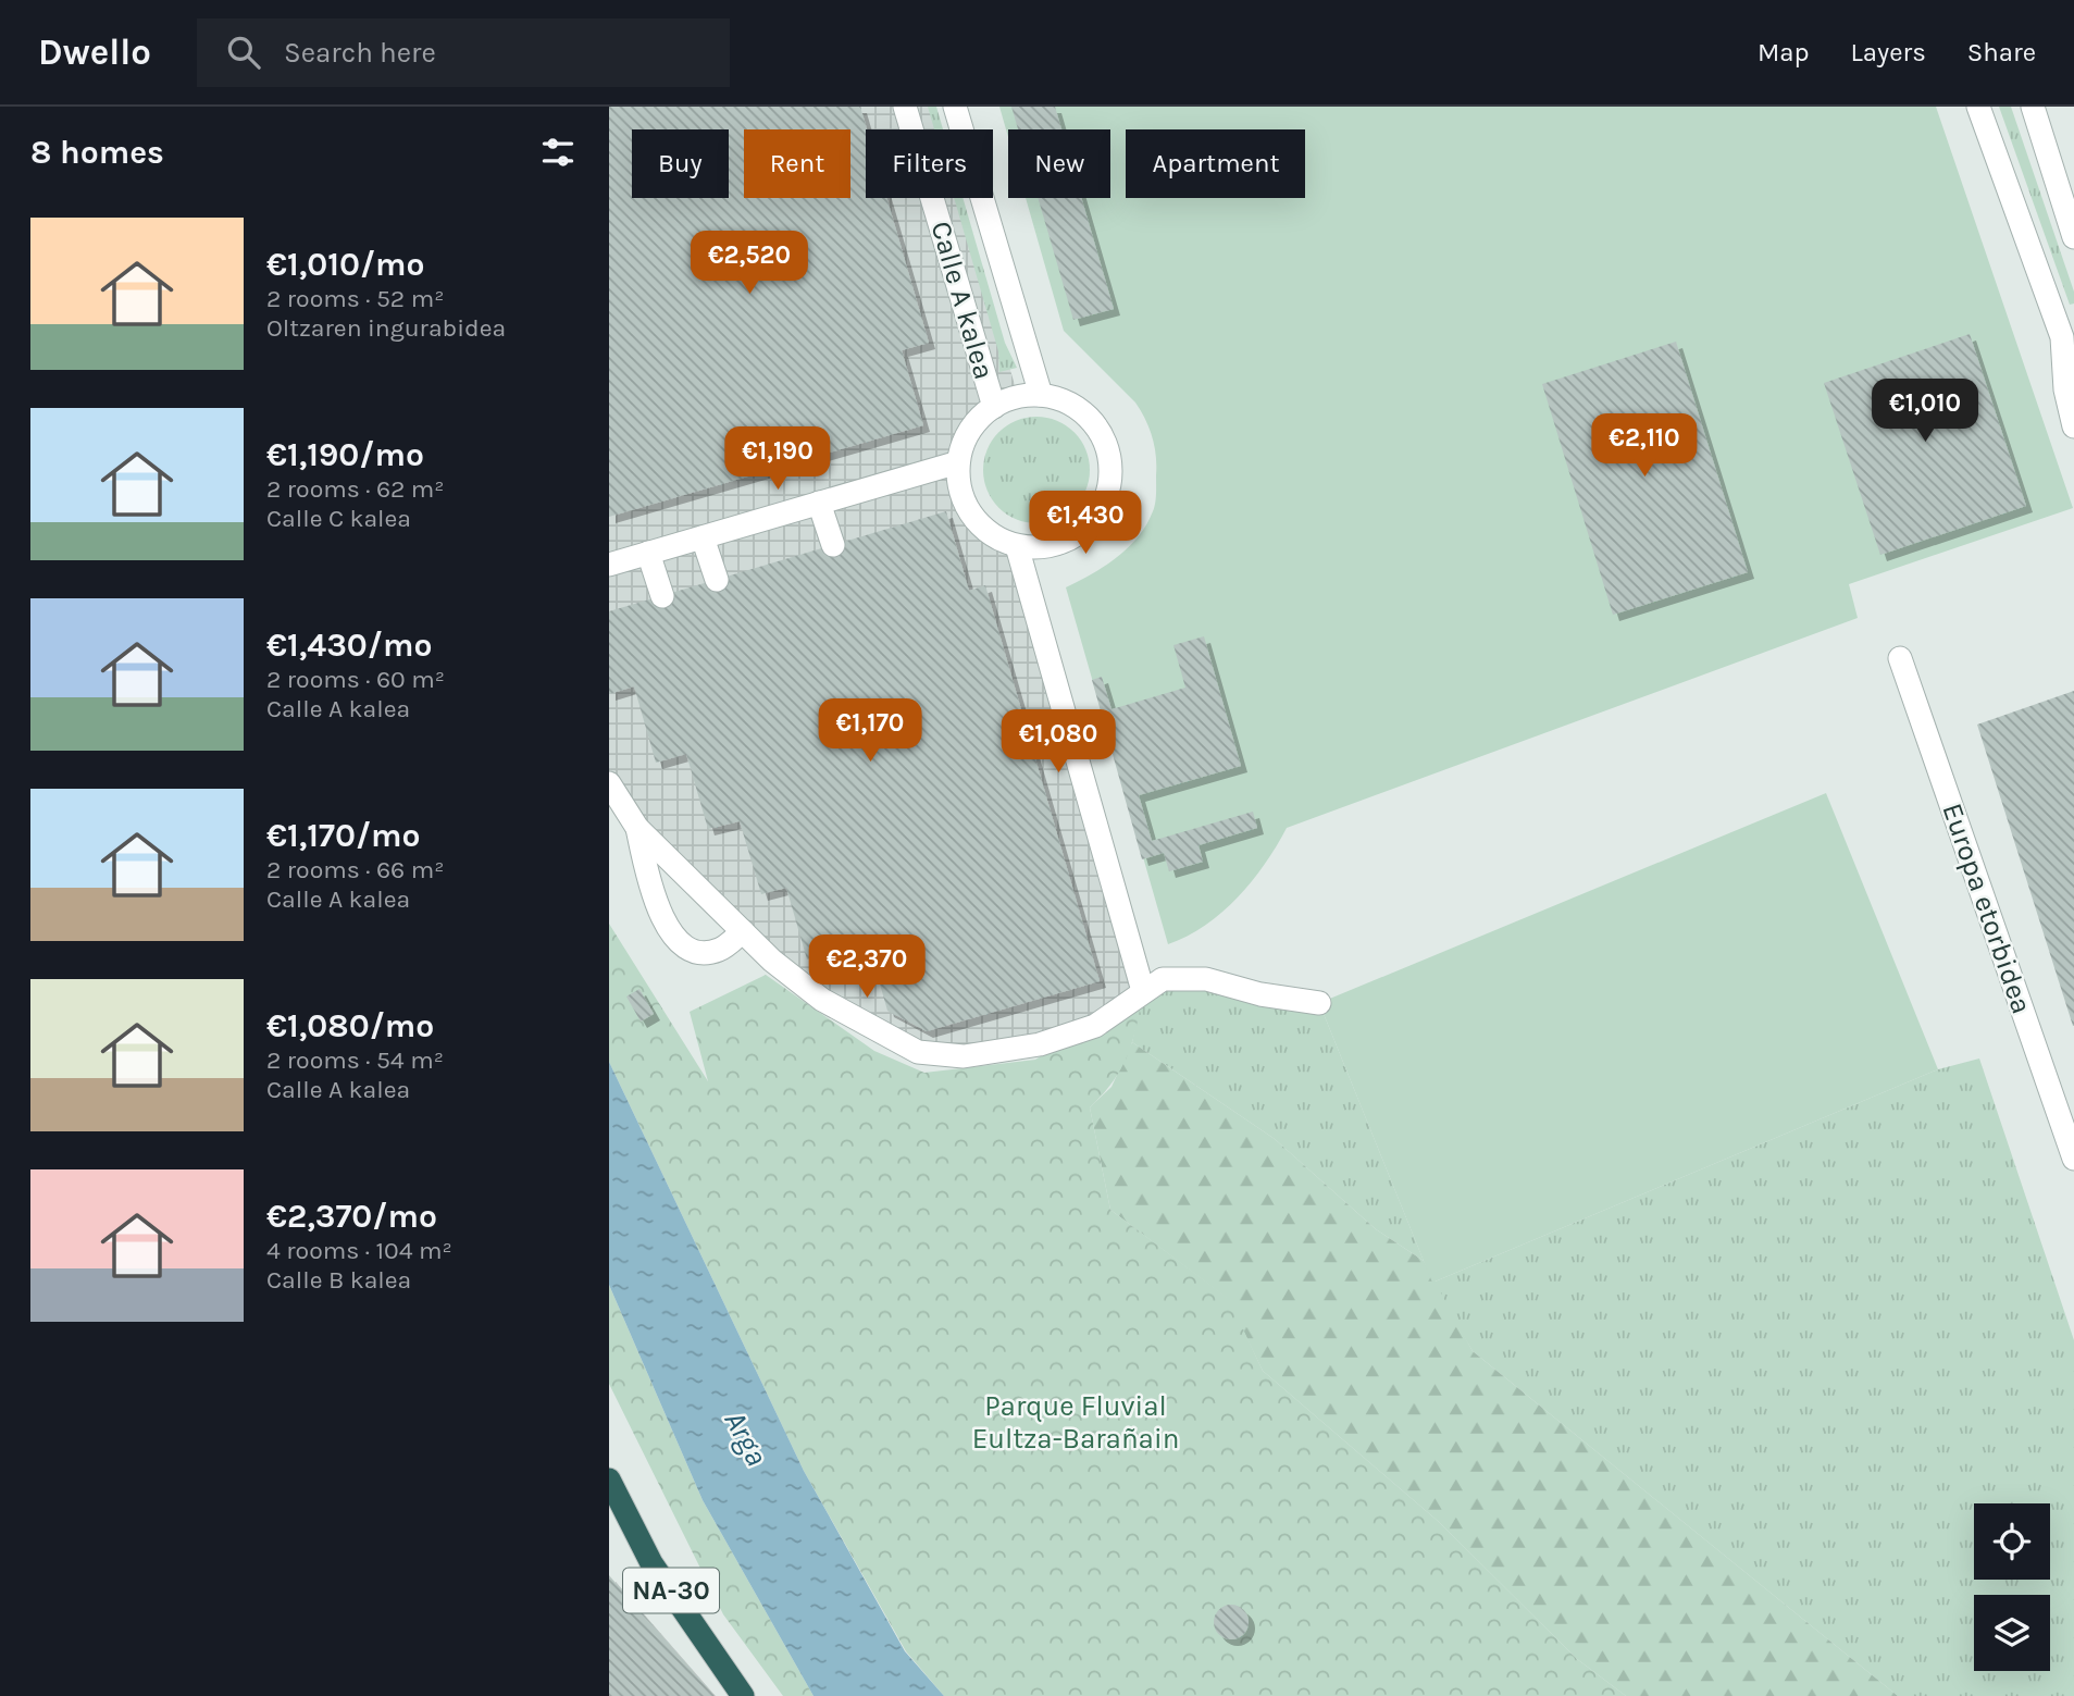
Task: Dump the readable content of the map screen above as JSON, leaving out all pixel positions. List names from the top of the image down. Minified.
{"streets":{"highway":["NA-30"],"street":["Calle A kalea","Europa etorbidea"]},"water":["Arga"],"parks":["Parque Fluvial Eultza-Barañain"],"page":{"header":"Dwello","search":"Search here","nav":["Map","Layers","Share"],"heading":"8 homes","chip":["Buy","Rent","Filters","New","Apartment"],"list":[{"name":"€1,010/mo","note":"2 rooms · 52 m² · Oltzaren ingurabidea"},{"name":"€1,190/mo","note":"2 rooms · 62 m² · Calle C kalea"},{"name":"€1,430/mo","note":"2 rooms · 60 m² · Calle A kalea"},{"name":"€1,170/mo","note":"2 rooms · 66 m² · Calle A kalea"},{"name":"€1,080/mo","note":"2 rooms · 54 m² · Calle A kalea"},{"name":"€2,370/mo","note":"4 rooms · 104 m² · Calle B kalea"}],"price":["€2,520","€1,010","€2,110","€1,190","€1,430","€1,170","€1,080","€2,370"]}}
